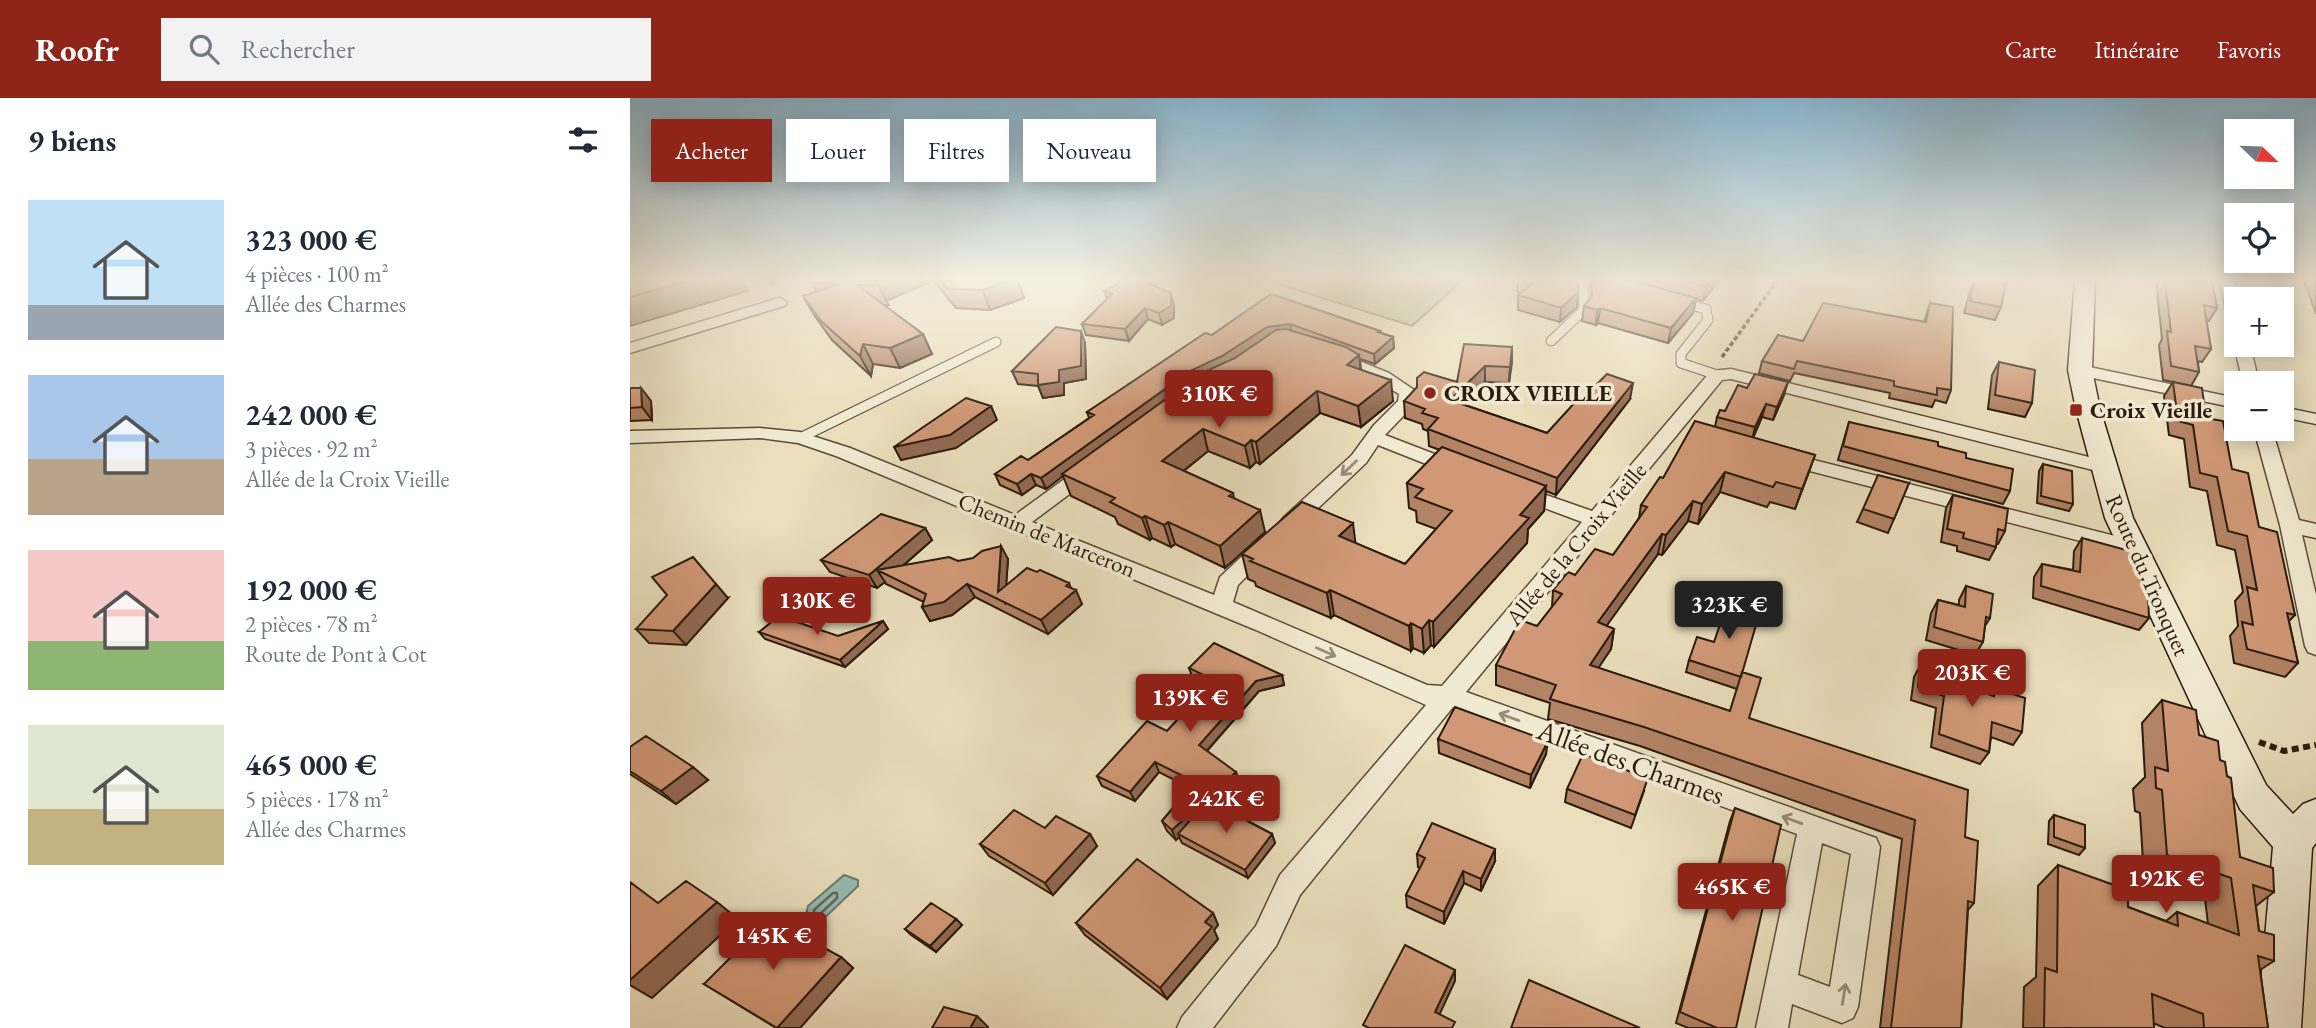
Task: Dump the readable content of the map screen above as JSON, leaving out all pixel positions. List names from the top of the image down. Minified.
{"streets":{"street":["Chemin de Marceron","Allée de la Croix Vieille","Route du Tronquet","Allée des Charmes"]},"crossings":[["Chemin de Marceron","Allée de la Croix Vieille"],["Chemin de Marceron","Allée des Charmes"],["Allée de la Croix Vieille","Allée des Charmes"]],"places":{"other":["CROIX VIEILLE"],"transit":["Croix Vieille"]},"north":"bottom right","page":{"header":"Roofr","search":"Rechercher","nav":["Carte","Itinéraire","Favoris"],"heading":"9 biens","map_buttons":["+","−"],"chip":["Acheter","Louer","Filtres","Nouveau"],"list":[{"name":"323 000 €","note":"4 pièces · 100 m² · Allée des Charmes"},{"name":"242 000 €","note":"3 pièces · 92 m² · Allée de la Croix Vieille"},{"name":"192 000 €","note":"2 pièces · 78 m² · Route de Pont à Cot"},{"name":"465 000 €","note":"5 pièces · 178 m² · Allée des Charmes"}],"price":["310K €","130K €","323K €","203K €","139K €","242K €","192K €","465K €","145K €"]}}
